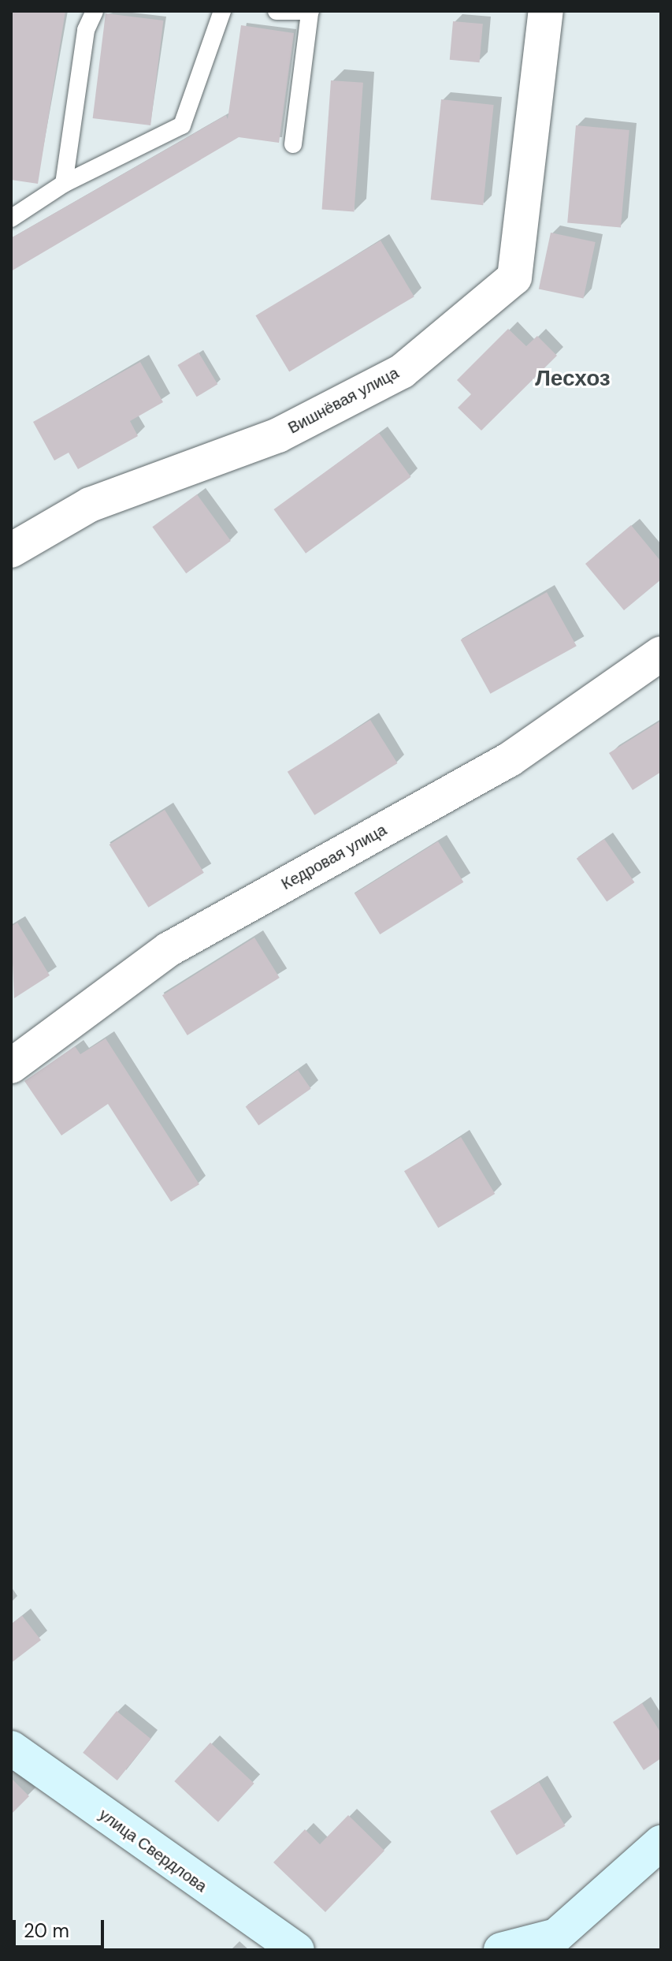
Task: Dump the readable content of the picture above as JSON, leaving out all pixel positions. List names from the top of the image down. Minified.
{"streets":{"street":["Вишнёвая улица","Кедровая улица","улица Свердлова"]},"districts":["Лесхоз"],"scale_bar":"20 m"}
